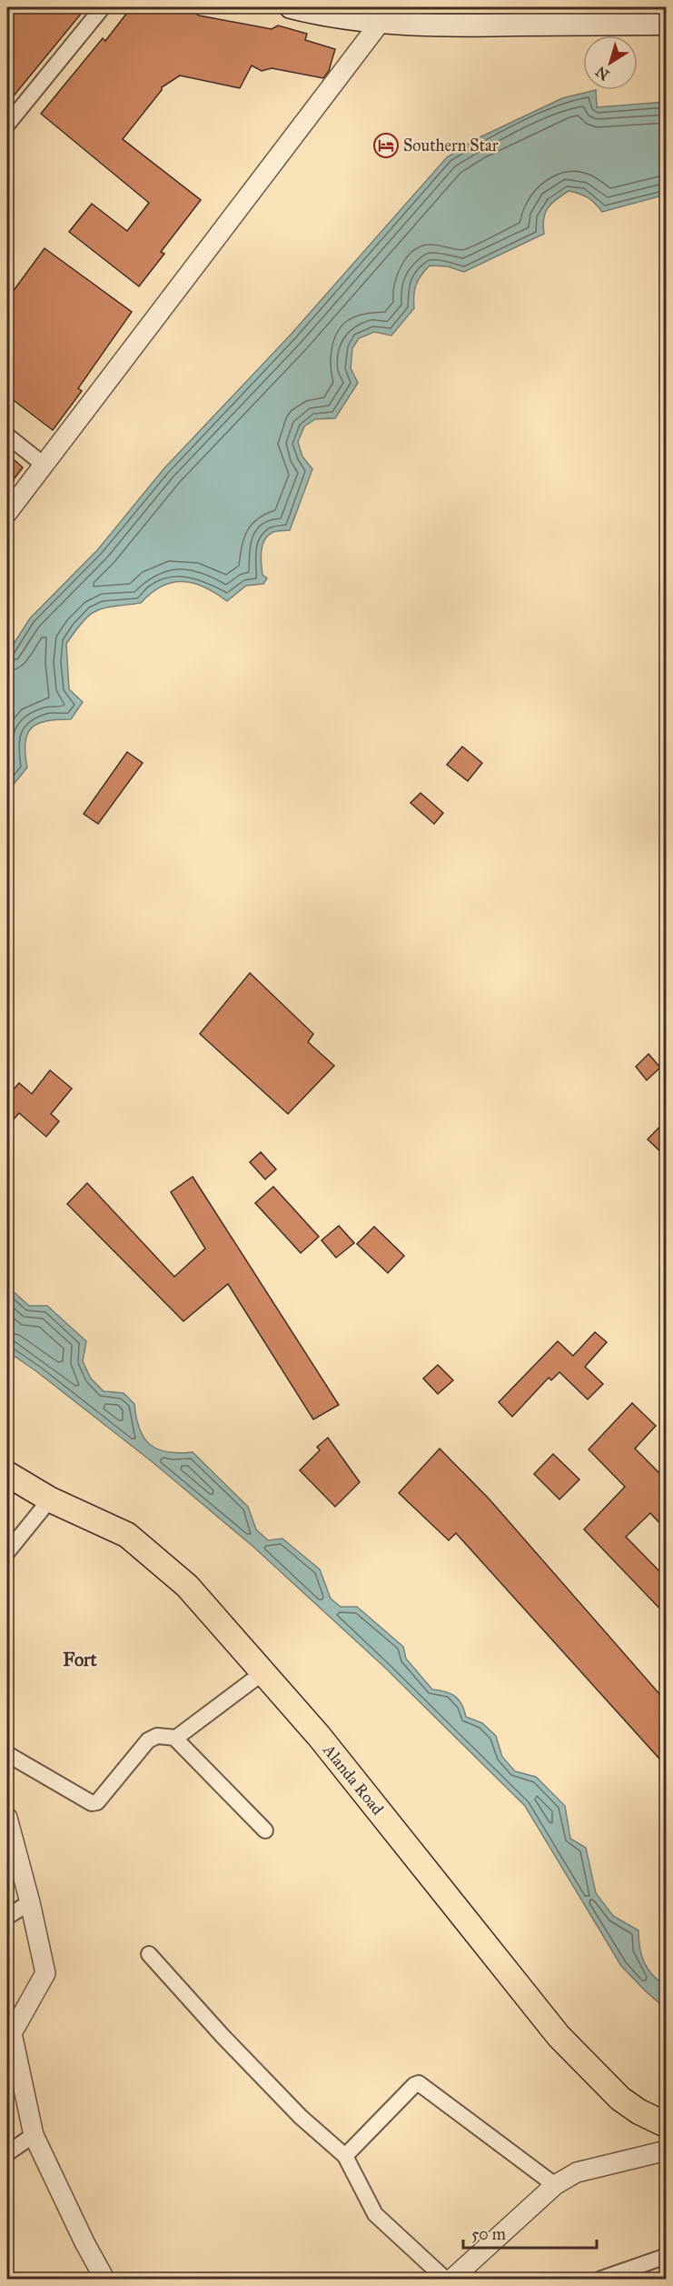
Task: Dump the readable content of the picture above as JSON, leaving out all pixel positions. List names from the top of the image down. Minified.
{"streets":{"main road":["Alanda Road"]},"districts":["Fort"],"places":{"hotel":["Southern Star"]},"scale_bar":"50 m","north":"bottom left"}
